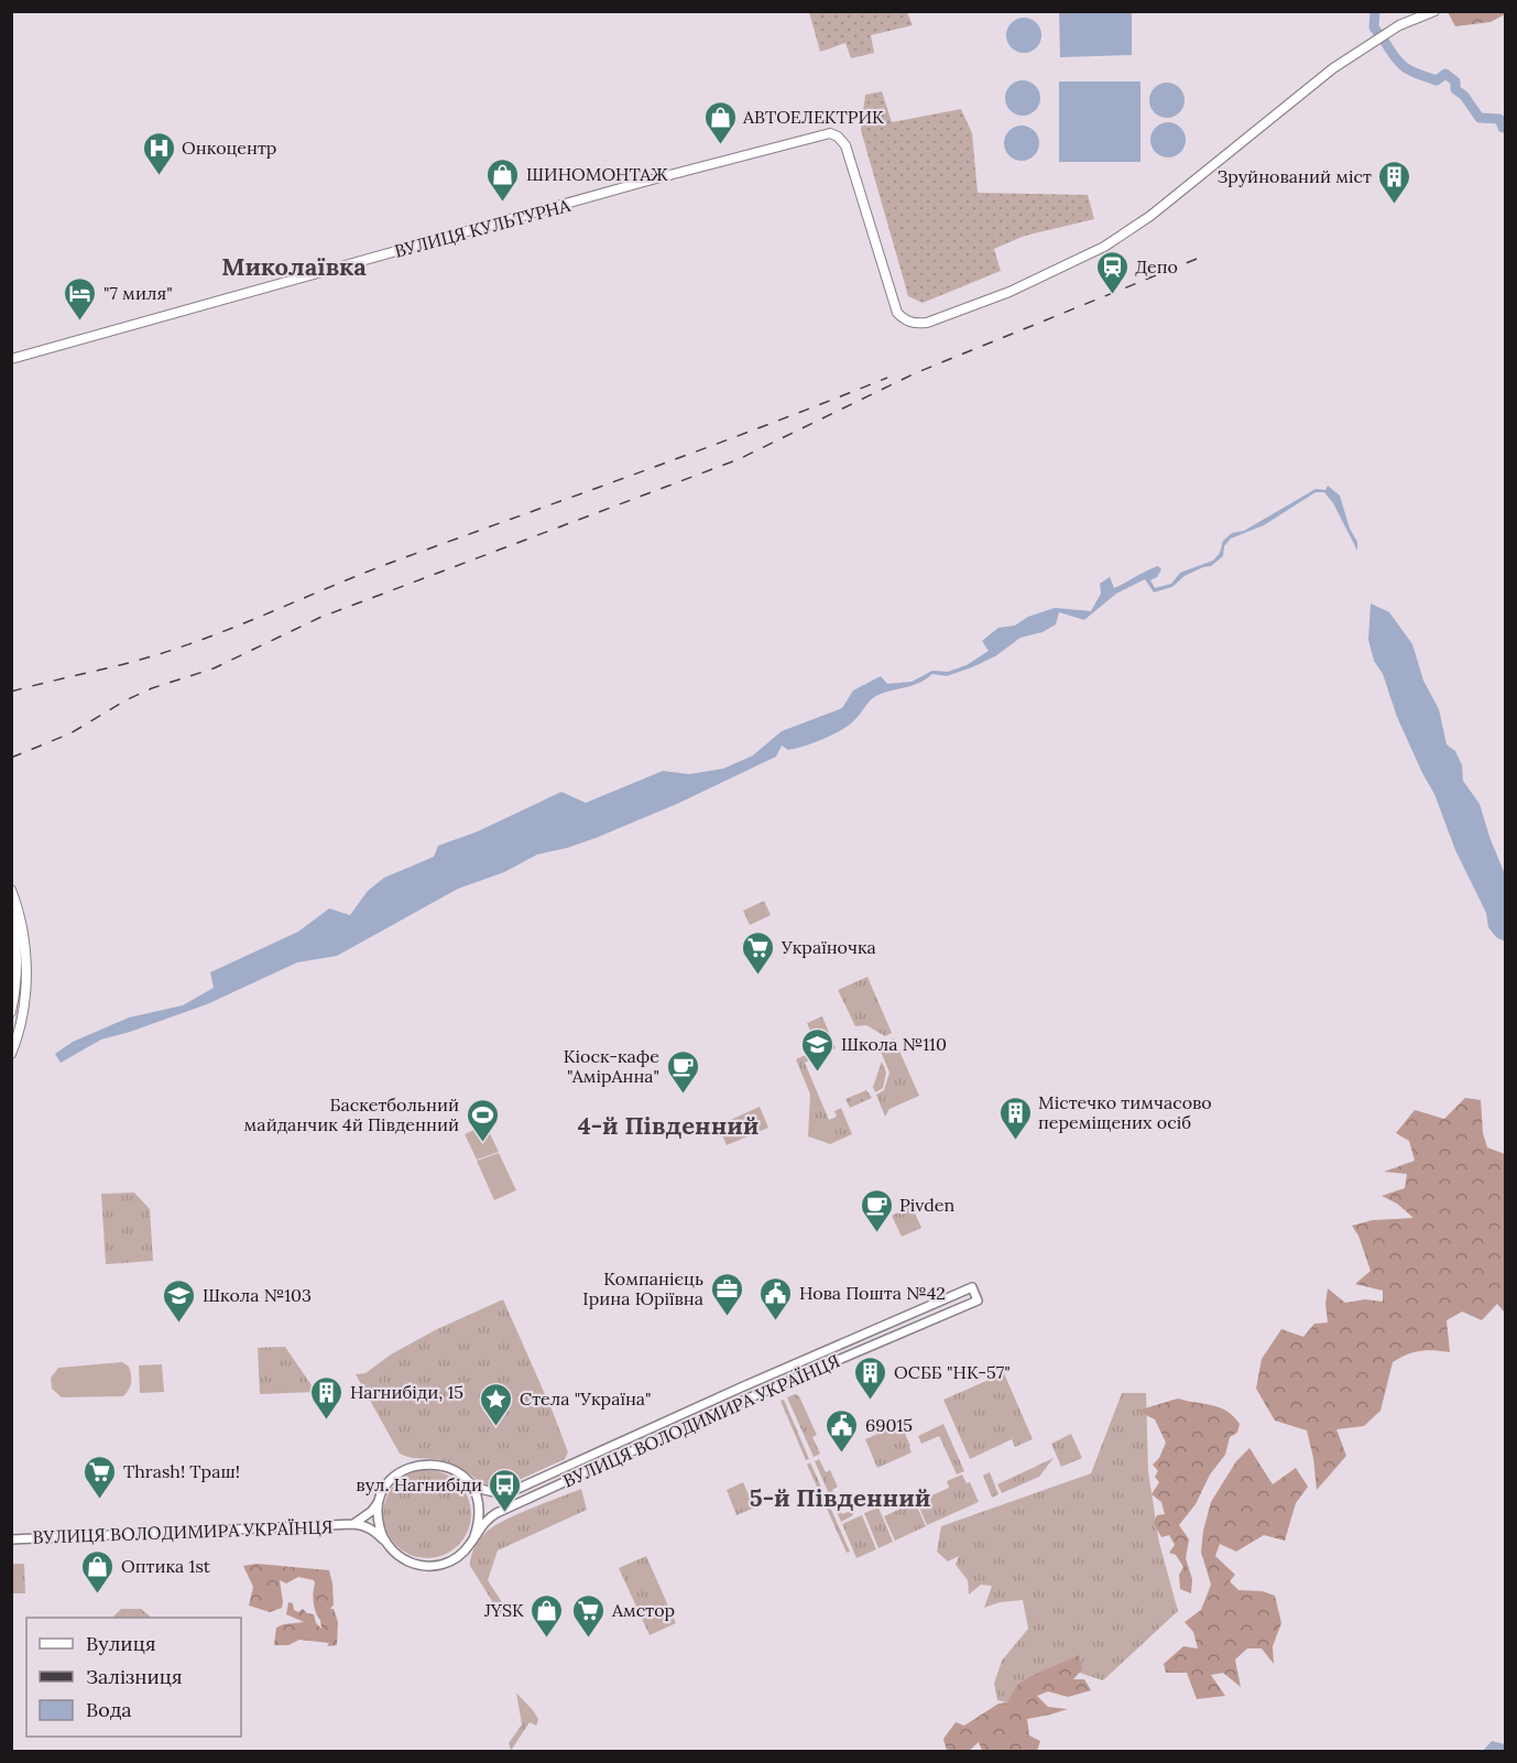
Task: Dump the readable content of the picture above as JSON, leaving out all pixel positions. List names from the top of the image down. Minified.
{"streets":{"main road":["ВУЛИЦЯ КУЛЬТУРНА"],"street":["ВУЛИЦЯ ВОЛОДИМИРА УКРАЇНЦЯ"]},"districts":["Миколаївка","4-й Південний","5-й Південний"],"places":{"shop":["АВТОЕЛЕКТРИК","ШИНОМОНТАЖ","Оптика 1st","JYSK"],"hospital":["Онкоцентр"],"building":["Зруйнований міст","Містечко тимчасово переміщених осіб","ОСББ \"НК-57\"","Нагнибіди, 15"],"station":["Депо"],"hotel":["\"7 миля\""],"supermarket":["Україночка","Thrash! Траш!","Амстор"],"school or university":["Школа №110","Школа №103"],"cafe":["Кіоск-кафе \"АмірАнна\"","Pivden"],"sports":["Баскетбольний майданчик 4й Південний"],"office":["Компанієць Ірина Юріївна"],"public building":["Нова Пошта №42","69015"],"place":["Стела \"Україна\""],"bus stop":["вул. Нагнибіди"]},"legend":["Вулиця","Залізниця","Вода"]}
